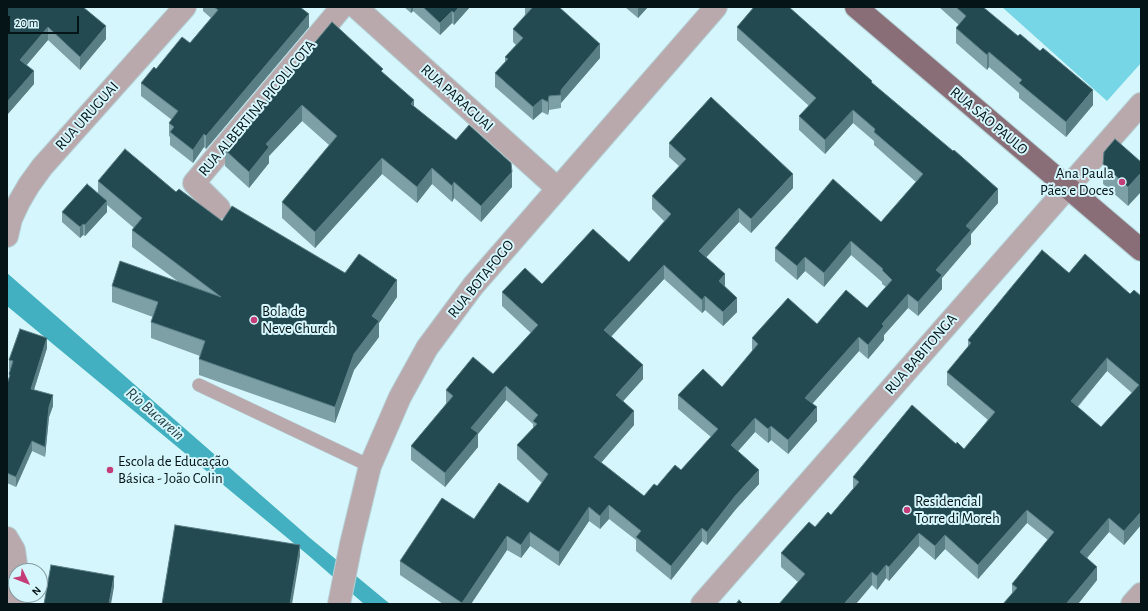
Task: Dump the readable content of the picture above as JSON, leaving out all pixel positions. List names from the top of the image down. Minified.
{"streets":{"main road":["RUA SÃO PAULO"],"street":["RUA PARAGUAI","RUA ALBERTINA PICOLI COTA","RUA URUGUAI","RUA BOTAFOGO","RUA BABITONGA"]},"crossings":[["RUA PARAGUAI","RUA BOTAFOGO"],["RUA SÃO PAULO","RUA BABITONGA"]],"water":["Rio Bucarein"],"places":["Ana Paula Pães e Doces","Bola de Neve Church","Escola de Educação Básica - João Colin","Residencial Torre di Moreh"],"scale_bar":"20 m","north":"bottom right"}
